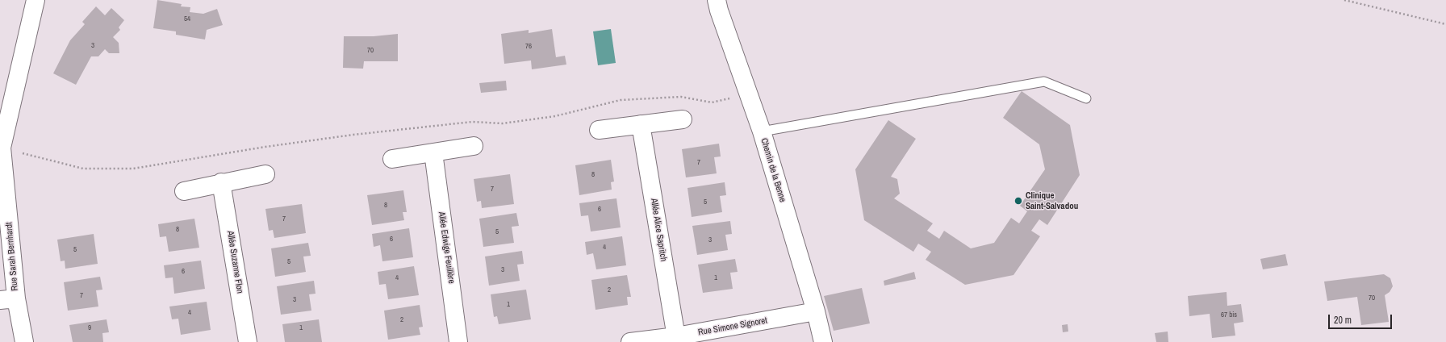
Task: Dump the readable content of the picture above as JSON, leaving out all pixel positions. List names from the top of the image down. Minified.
{"streets":{"street":["Chemin de la Benne","Allée Alice Sapritch","Allée Edwige Feuillère","Rue Sarah Bernhardt","Allée Suzanne Flon","Rue Simone Signoret"]},"crossings":[["Chemin de la Benne","Rue Simone Signoret"],["Allée Alice Sapritch","Rue Simone Signoret"]],"places":["Clinique Saint-Salvadou"],"house_numbers":["54","3","76","70","7","8","7","5","8","6","7","8","5","6","3","4","5","5","3","6","4","1","2","7","70","3","1","4","67 bis","2","9","1"],"scale_bar":"20 m"}
